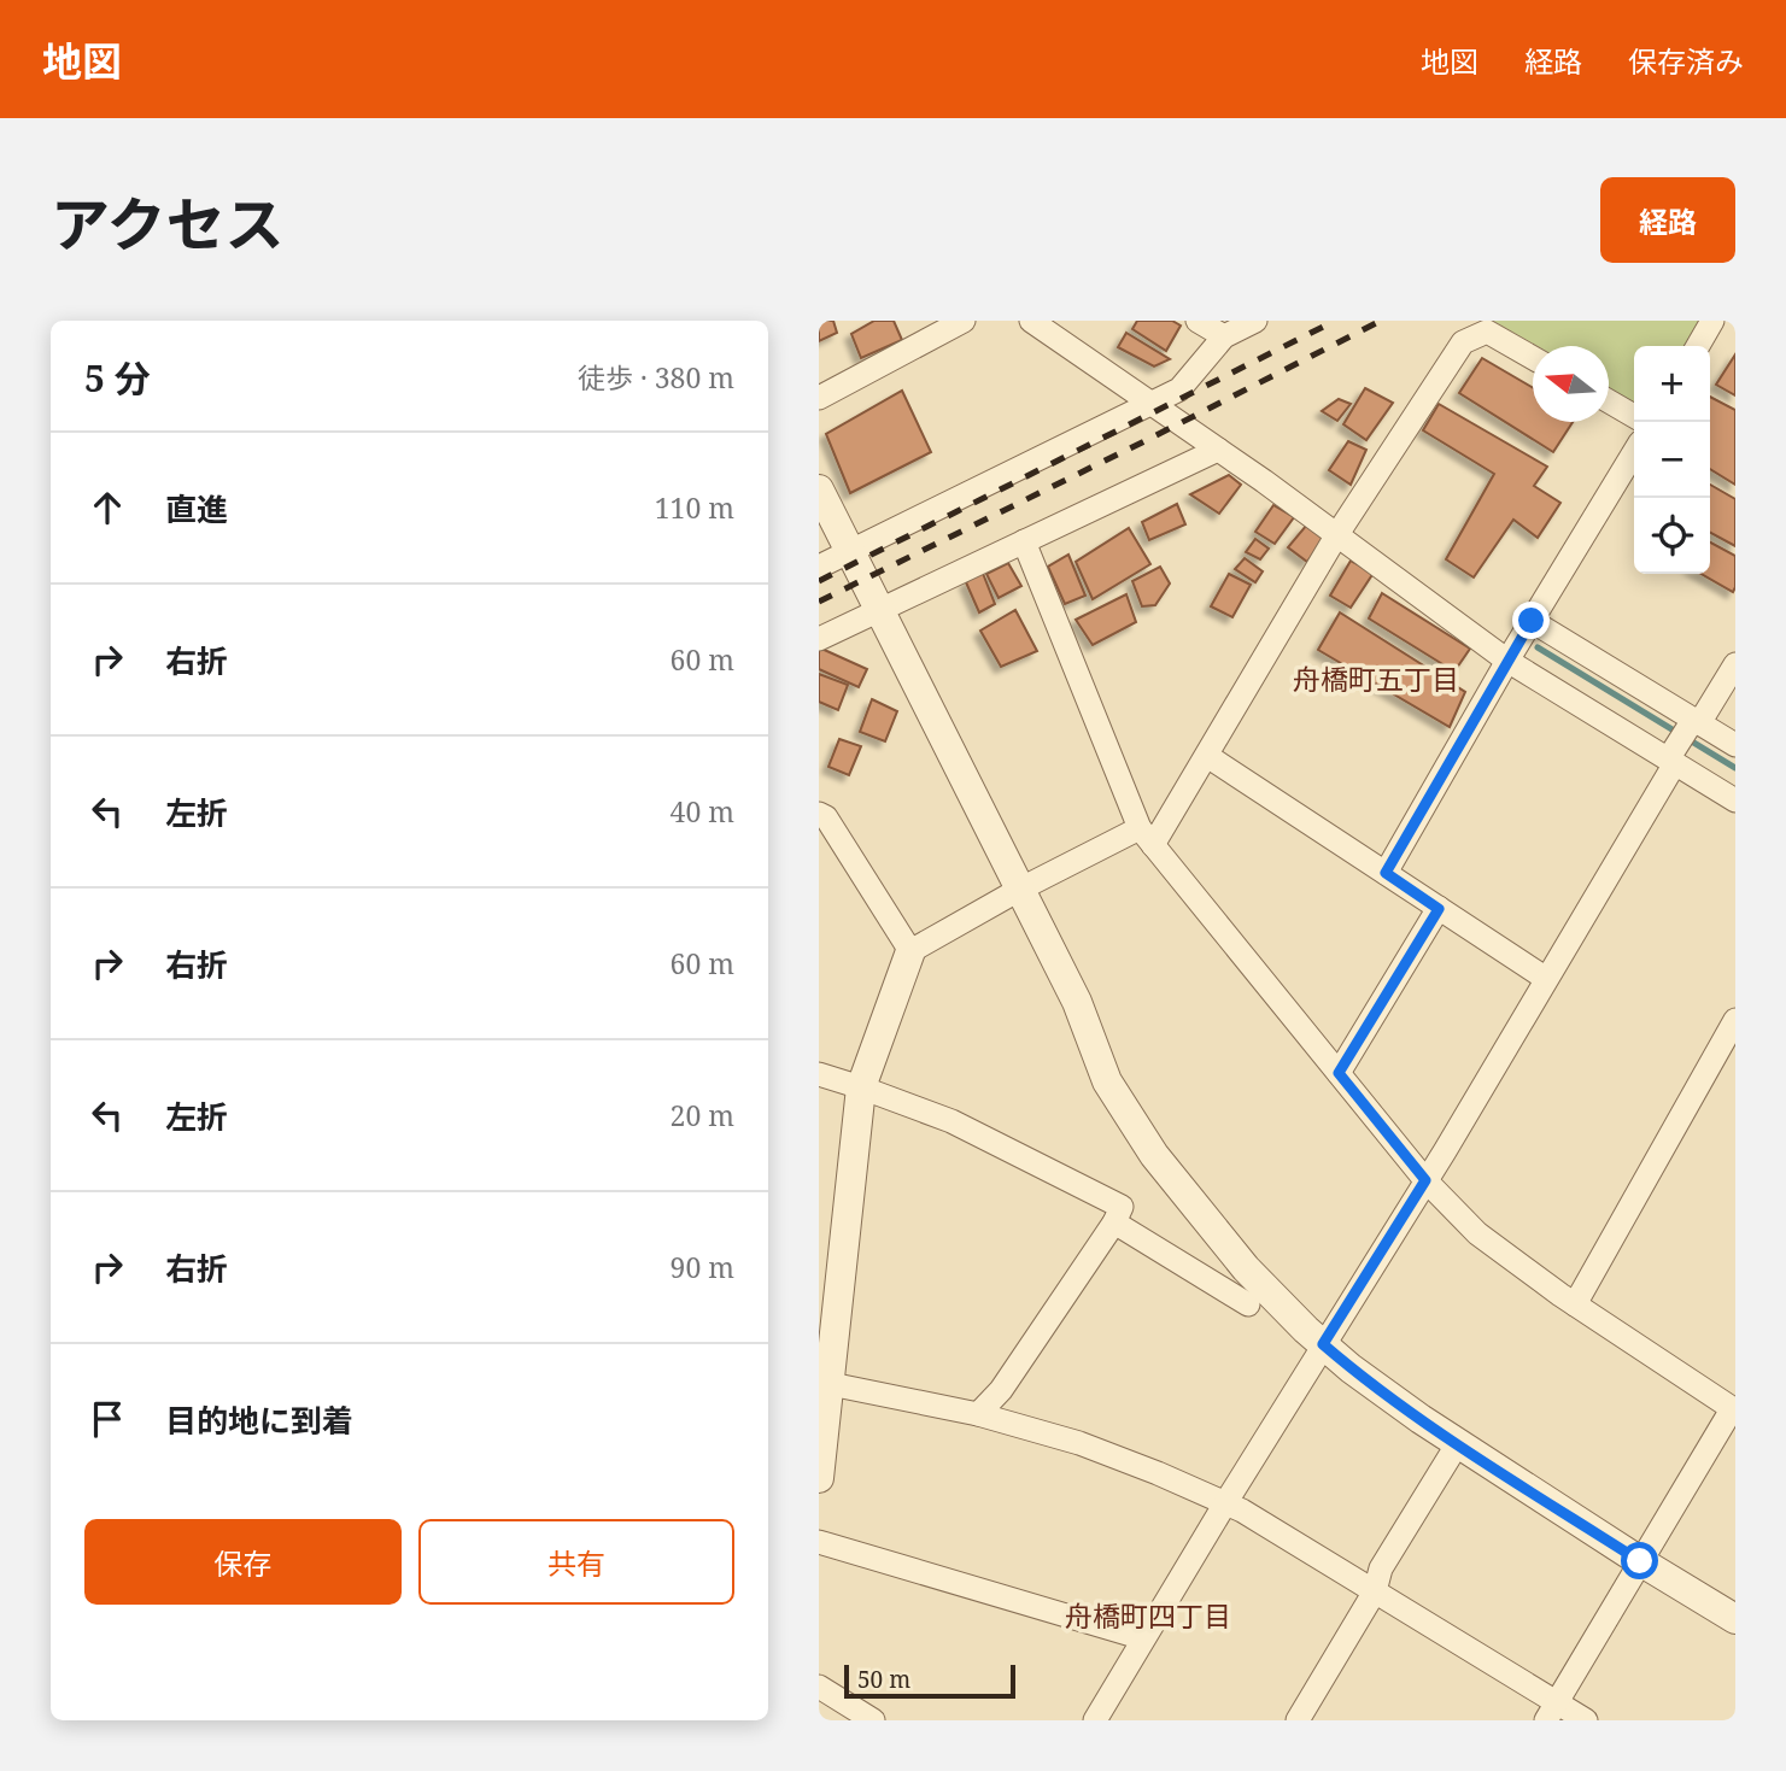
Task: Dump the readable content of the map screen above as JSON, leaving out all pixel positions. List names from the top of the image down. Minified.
{"districts":["舟橋町五丁目","舟橋町四丁目"],"scale_bar":"50 m","north":"left","page":{"header":"地図","nav":["地図","経路","保存済み"],"title":"アクセス","buttons":["経路",["保存","共有"]],"heading":["5 分","徒歩 · 380 m"],"map_buttons":["+","−"],"list":[["直進","110 m"],["右折","60 m"],["左折","40 m"],["右折","60 m"],["左折","20 m"],["右折","90 m"],"目的地に到着"],"scale":"50 m"}}
